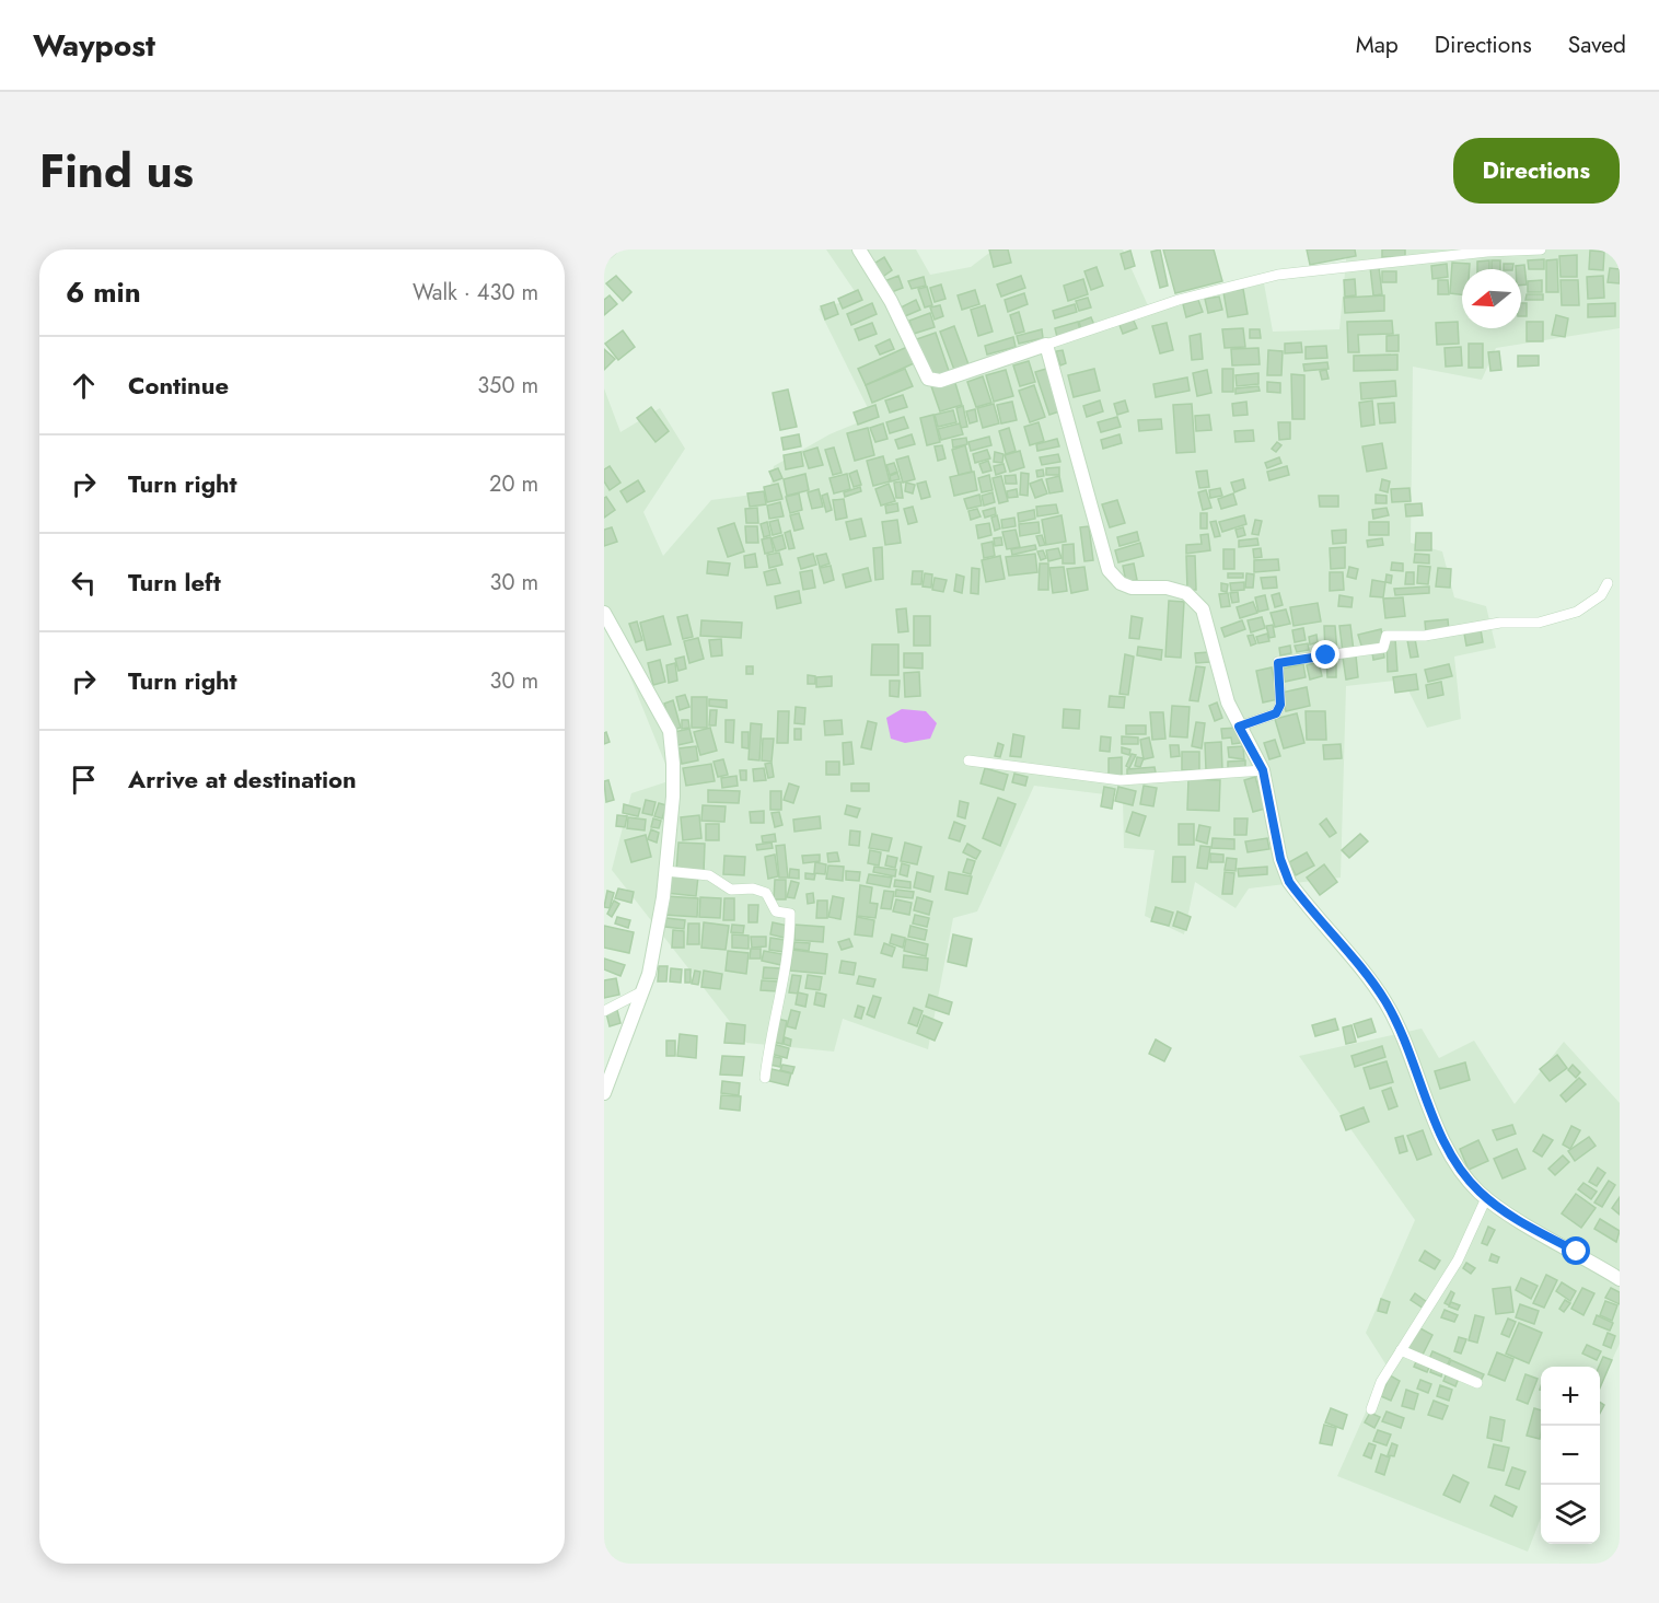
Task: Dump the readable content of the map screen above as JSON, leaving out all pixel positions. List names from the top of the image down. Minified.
{"north":"left","page":{"header":"Waypost","nav":["Map","Directions","Saved"],"title":"Find us","buttons":"Directions","heading":["6 min","Walk · 430 m"],"list":[["Continue","350 m"],["Turn right","20 m"],["Turn left","30 m"],["Turn right","30 m"],"Arrive at destination"],"map_buttons":["+","−"]}}
